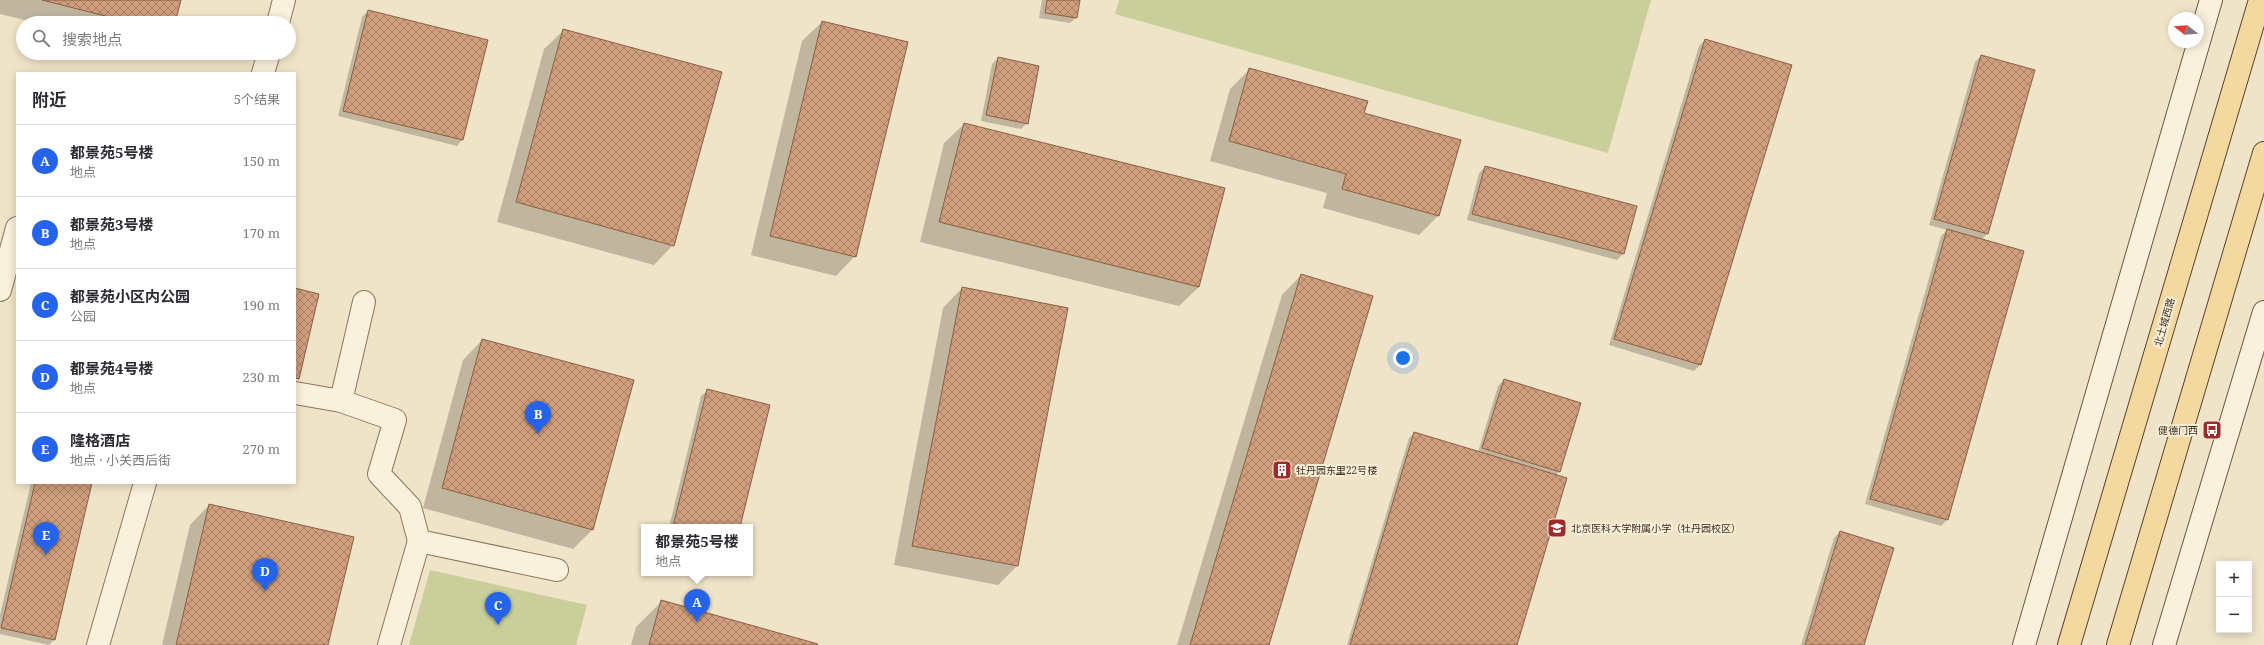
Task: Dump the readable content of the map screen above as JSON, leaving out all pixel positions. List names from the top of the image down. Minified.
{"streets":{"main road":["北土城西路"]},"places":{"bus stop":["健德门西"],"building":["牡丹园东里22号楼"],"school or university":["北京医科大学附属小学（牡丹园校区）"]},"north":"left","page":{"search":"搜索地点","heading":["附近","5个结果"],"list":[{"mark":"A","name":"都景苑5号楼","note":"地点","value":"150 m"},{"mark":"B","name":"都景苑3号楼","note":"地点","value":"170 m"},{"mark":"C","name":"都景苑小区内公园","note":"公园","value":"190 m"},{"mark":"D","name":"都景苑4号楼","note":"地点","value":"230 m"},{"mark":"E","name":"隆格酒店","note":"地点 · 小关西后街","value":"270 m"}],"pins":["B","E","D","A","C"],"popup":["都景苑5号楼","地点"],"map_buttons":["+","−"]}}
